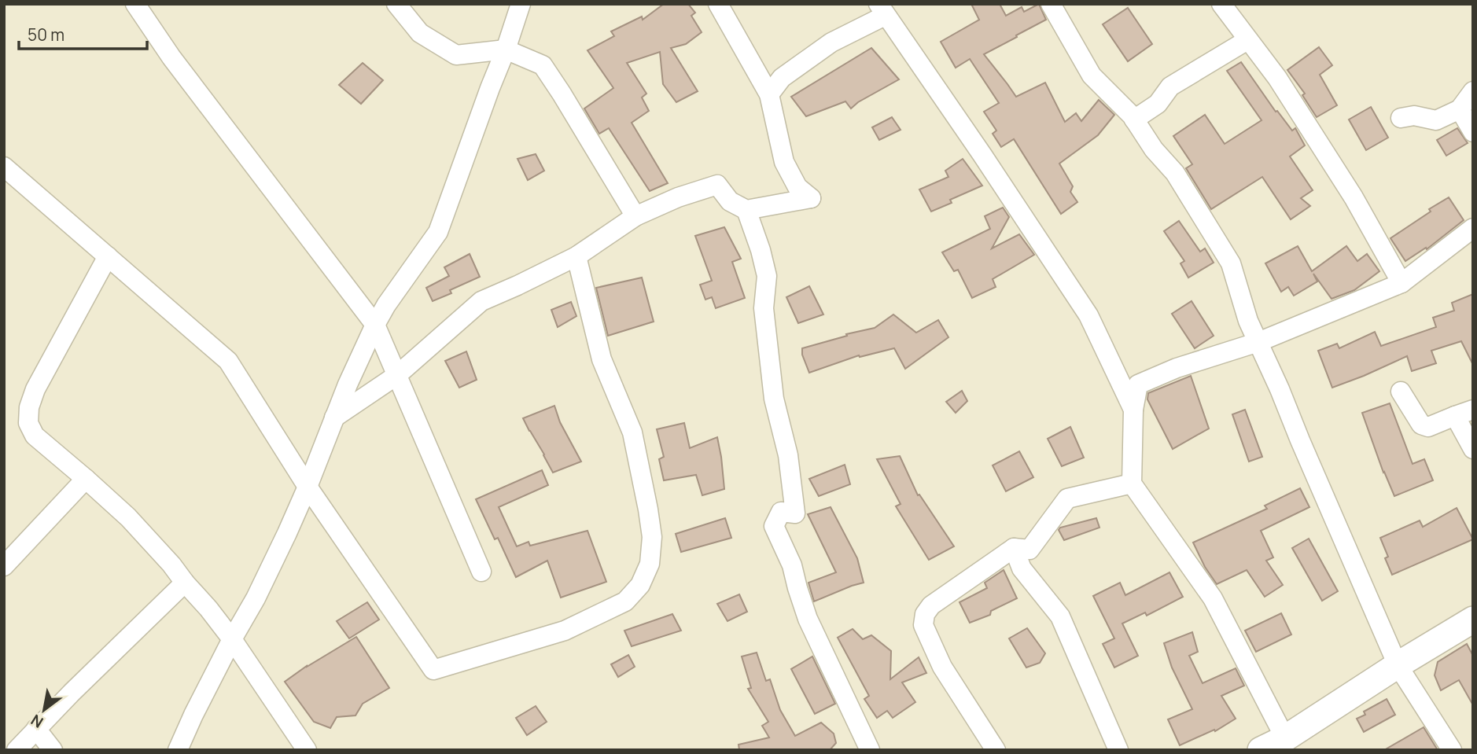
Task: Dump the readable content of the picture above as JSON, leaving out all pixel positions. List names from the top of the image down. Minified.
{"scale_bar":"50 m","north":"bottom left"}
